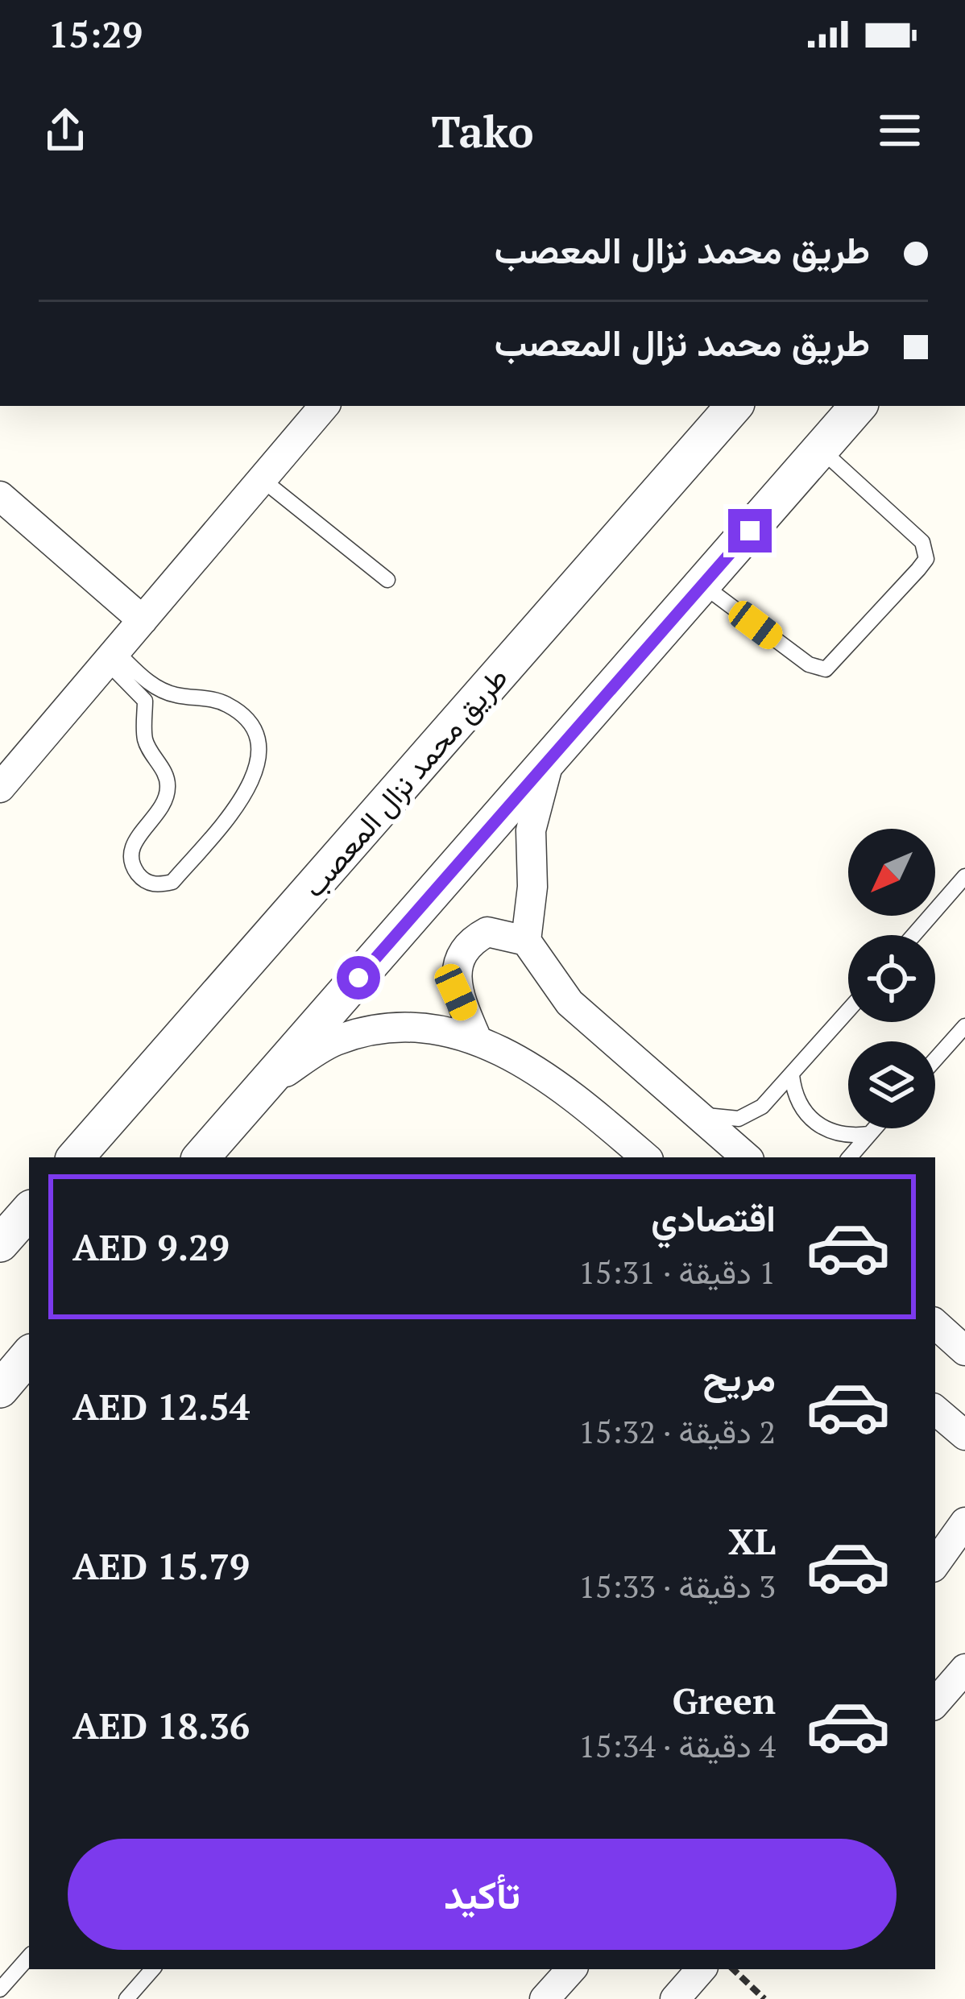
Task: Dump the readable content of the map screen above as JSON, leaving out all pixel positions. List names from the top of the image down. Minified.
{"streets":{"street":["طريق محمد نزال المعصب"]},"north":"bottom left","page":{"status":"15:29","header":"Tako","banner":["طريق محمد نزال المعصب","طريق محمد نزال المعصب"],"list":[{"name":"اقتصادي","note":"1 دقيقة · 15:31","value":"AED 9.29"},{"name":"مريح","note":"2 دقيقة · 15:32","value":"AED 12.54"},{"name":"XL","note":"3 دقيقة · 15:33","value":"AED 15.79"},{"name":"Green","note":"4 دقيقة · 15:34","value":"AED 18.36"}],"buttons":"تأكيد"}}
